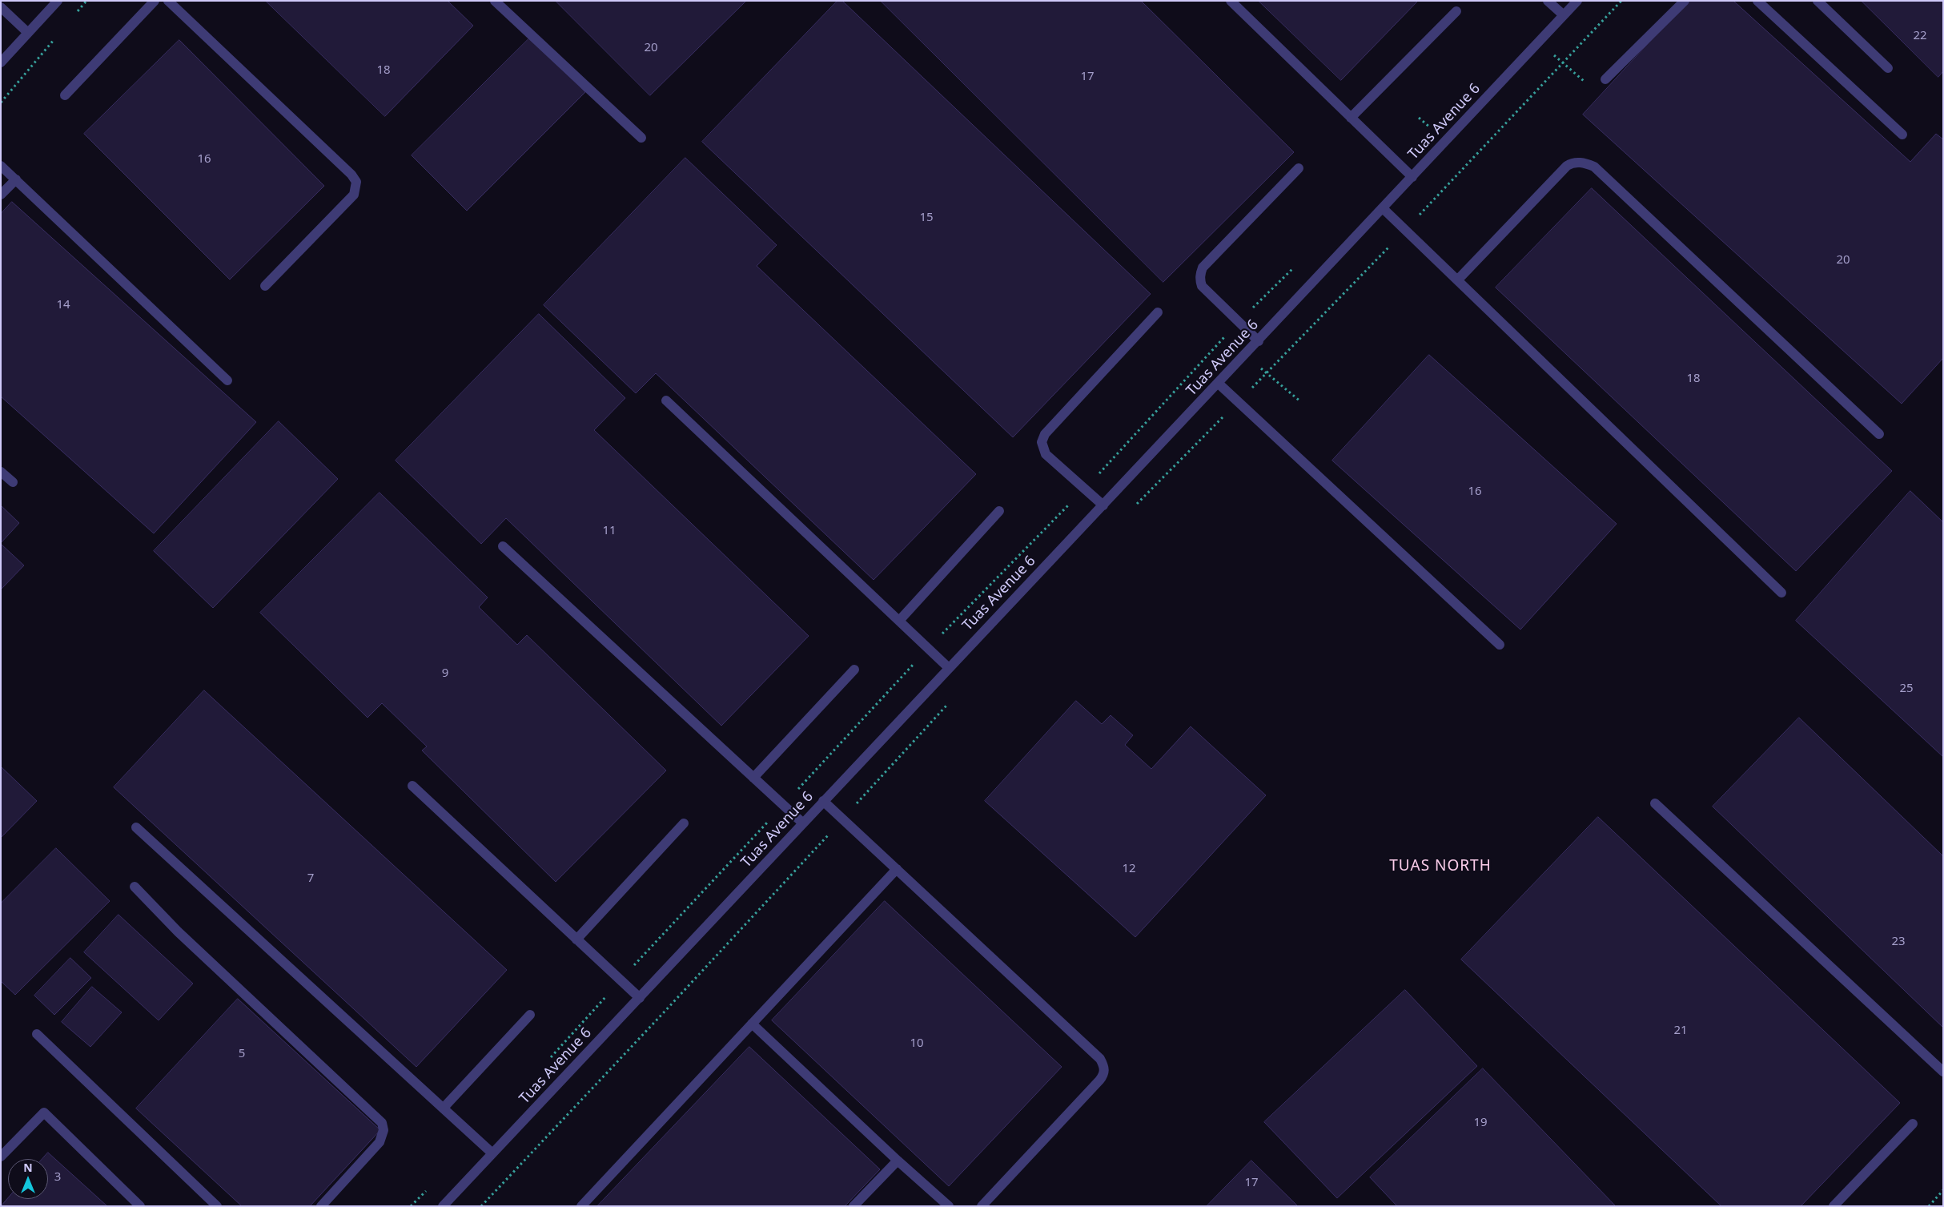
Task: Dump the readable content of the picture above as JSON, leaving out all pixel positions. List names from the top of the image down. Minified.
{"streets":{"street":["Tuas Avenue 6"]},"districts":["TUAS NORTH"],"house_numbers":["22","20","18","17","16","15","20","14","18","16","11","9","25","12","7","23","21","10","5","19","3","17"],"north":"top"}
